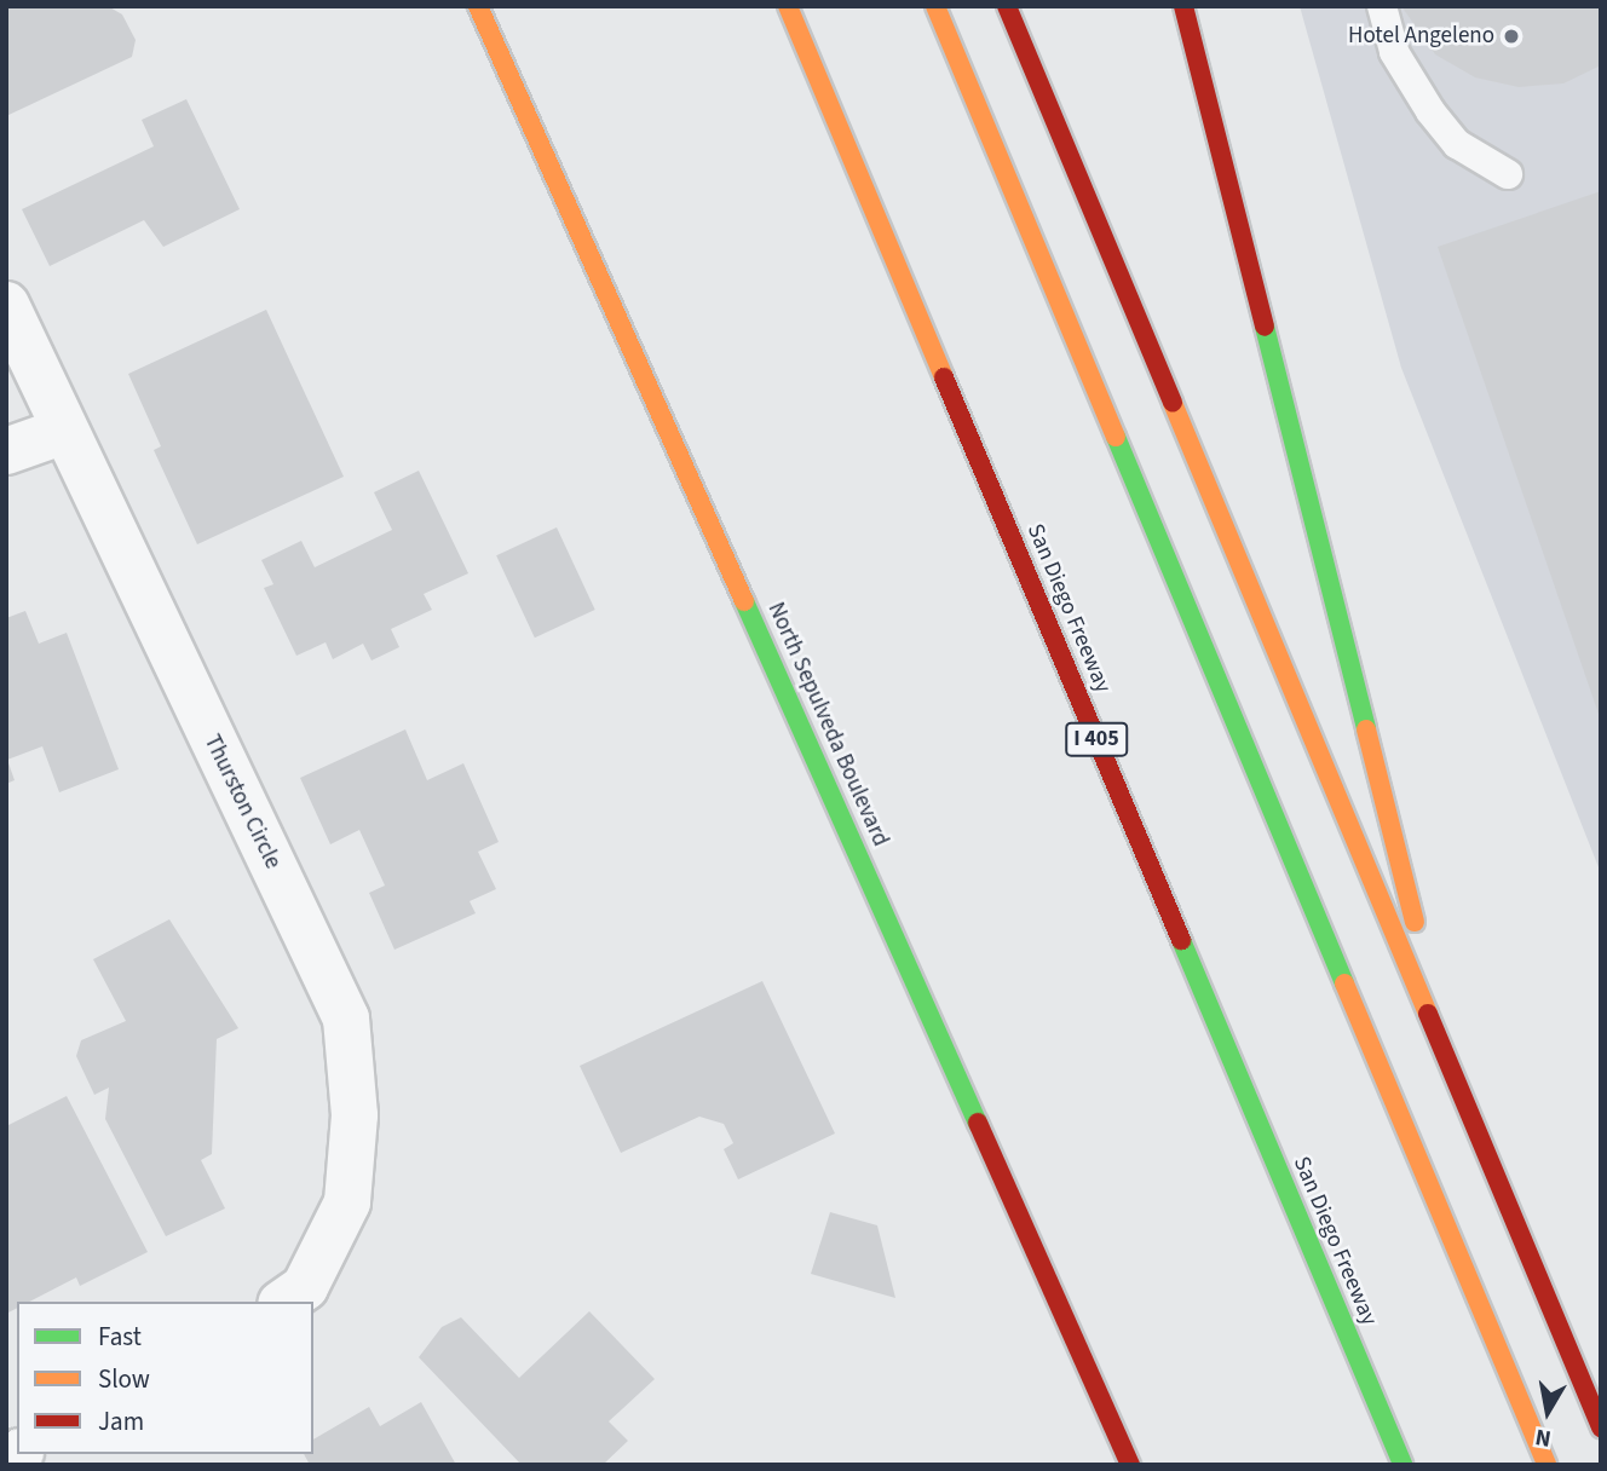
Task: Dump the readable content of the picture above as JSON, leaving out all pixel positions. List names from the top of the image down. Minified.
{"streets":{"main road":["San Diego Freeway","North Sepulveda Boulevard","I 405"],"street":["Thurston Circle"]},"places":["Hotel Angeleno"],"legend":["Fast","Slow","Jam"],"north":"bottom"}
